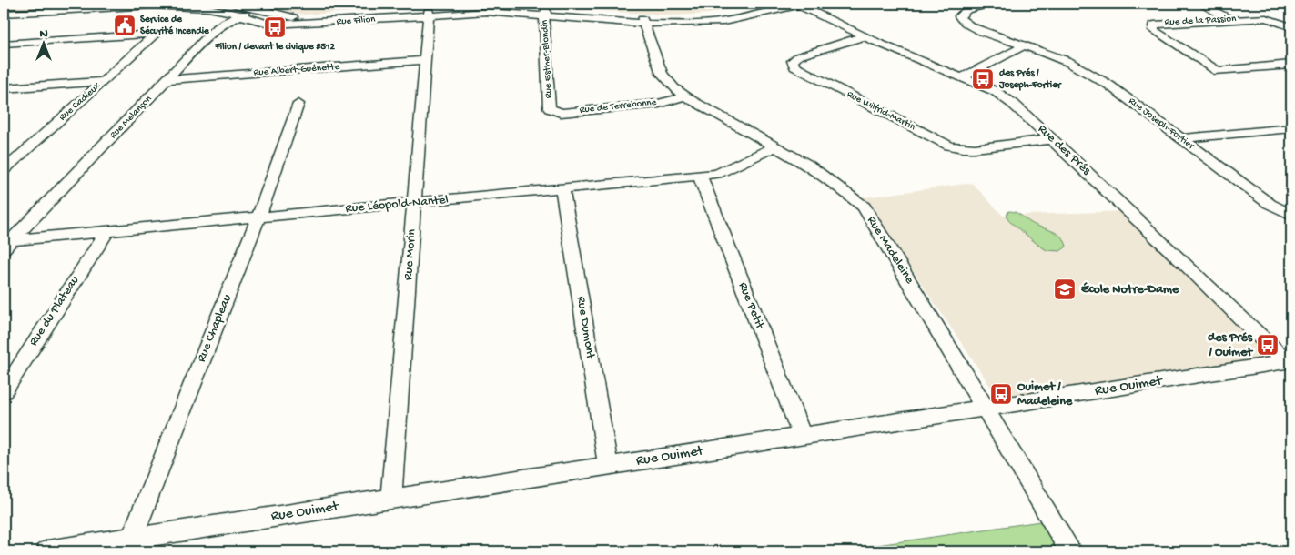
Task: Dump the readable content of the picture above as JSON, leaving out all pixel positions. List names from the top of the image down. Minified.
{"streets":{"street":["Rue Filion","Rue de la Passion","Rue Esther-Blondin","Rue Albert-Guénette","Rue Cadieux","Rue de Terrebonne","Rue Wilfrid-Martin","Rue Melançon","Rue Joseph-Fortier","Rue des Prés","Rue Léopold-Nantel","Rue Madeleine","Rue Morin","Rue Petit","Rue du Plateau","Rue Dumont","Rue Chapleau","Rue Ouimet"]},"crossings":[["Rue Filion","Rue Esther-Blondin"],["Rue Filion","Rue Melançon"],["Rue Filion","Rue des Prés"],["Rue Filion","Rue Madeleine"],["Rue Filion","Rue Morin"],["Rue Esther-Blondin","Rue de Terrebonne"],["Rue Albert-Guénette","Rue Melançon"],["Rue Albert-Guénette","Rue Morin"],["Rue de Terrebonne","Rue Madeleine"],["Rue Wilfrid-Martin","Rue des Prés"],["Rue Melançon","Rue Léopold-Nantel"],["Rue des Prés","Rue Ouimet"],["Rue Léopold-Nantel","Rue Madeleine"],["Rue Léopold-Nantel","Rue Morin"],["Rue Léopold-Nantel","Rue Petit"],["Rue Léopold-Nantel","Rue du Plateau"],["Rue Léopold-Nantel","Rue Dumont"],["Rue Léopold-Nantel","Rue Chapleau"],["Rue Madeleine","Rue Ouimet"],["Rue Morin","Rue Ouimet"],["Rue Petit","Rue Ouimet"],["Rue Dumont","Rue Ouimet"],["Rue Chapleau","Rue Ouimet"]],"places":{"public building":["Service de Sécurité Incendie"],"bus stop":["Filion / devant le civique #512","des Prés / Joseph-Fortier","des Prés / Ouimet","Ouimet / Madeleine"],"school or university":["École Notre-Dame"]},"north":"top"}
